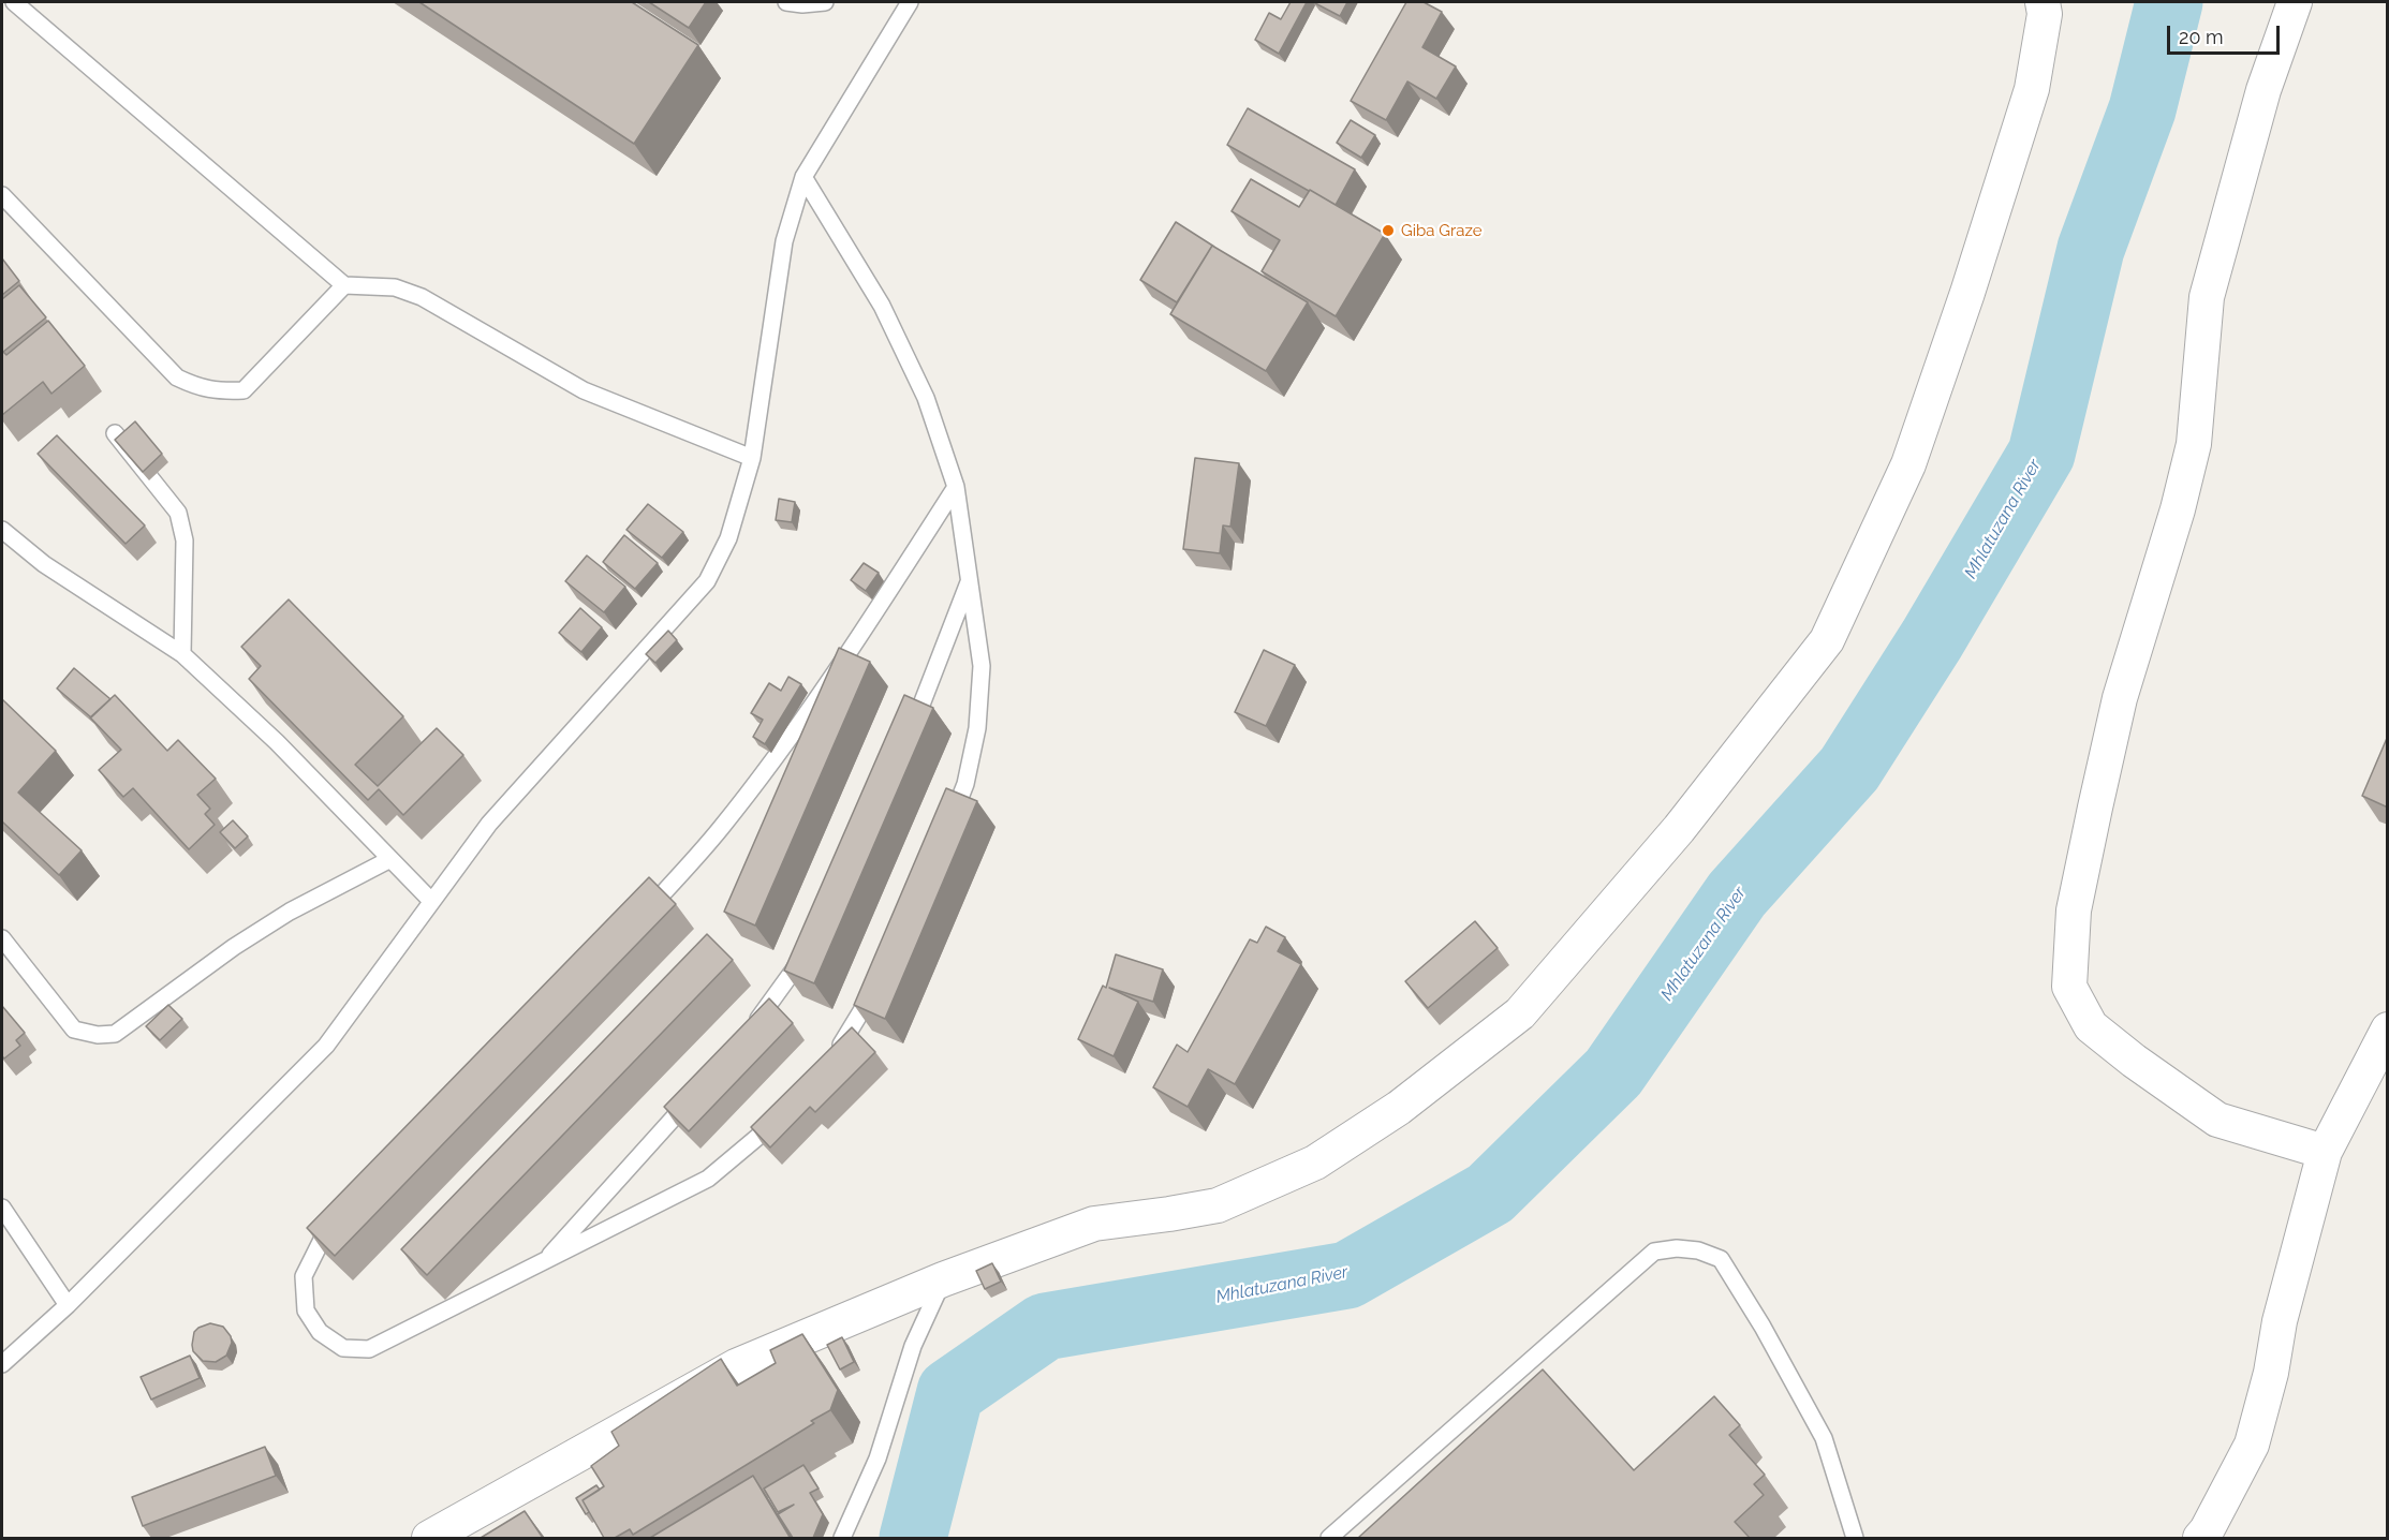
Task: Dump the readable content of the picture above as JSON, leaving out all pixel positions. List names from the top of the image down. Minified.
{"water":["Mhlatuzana River"],"places":["Giba Graze"],"scale_bar":"20 m"}
